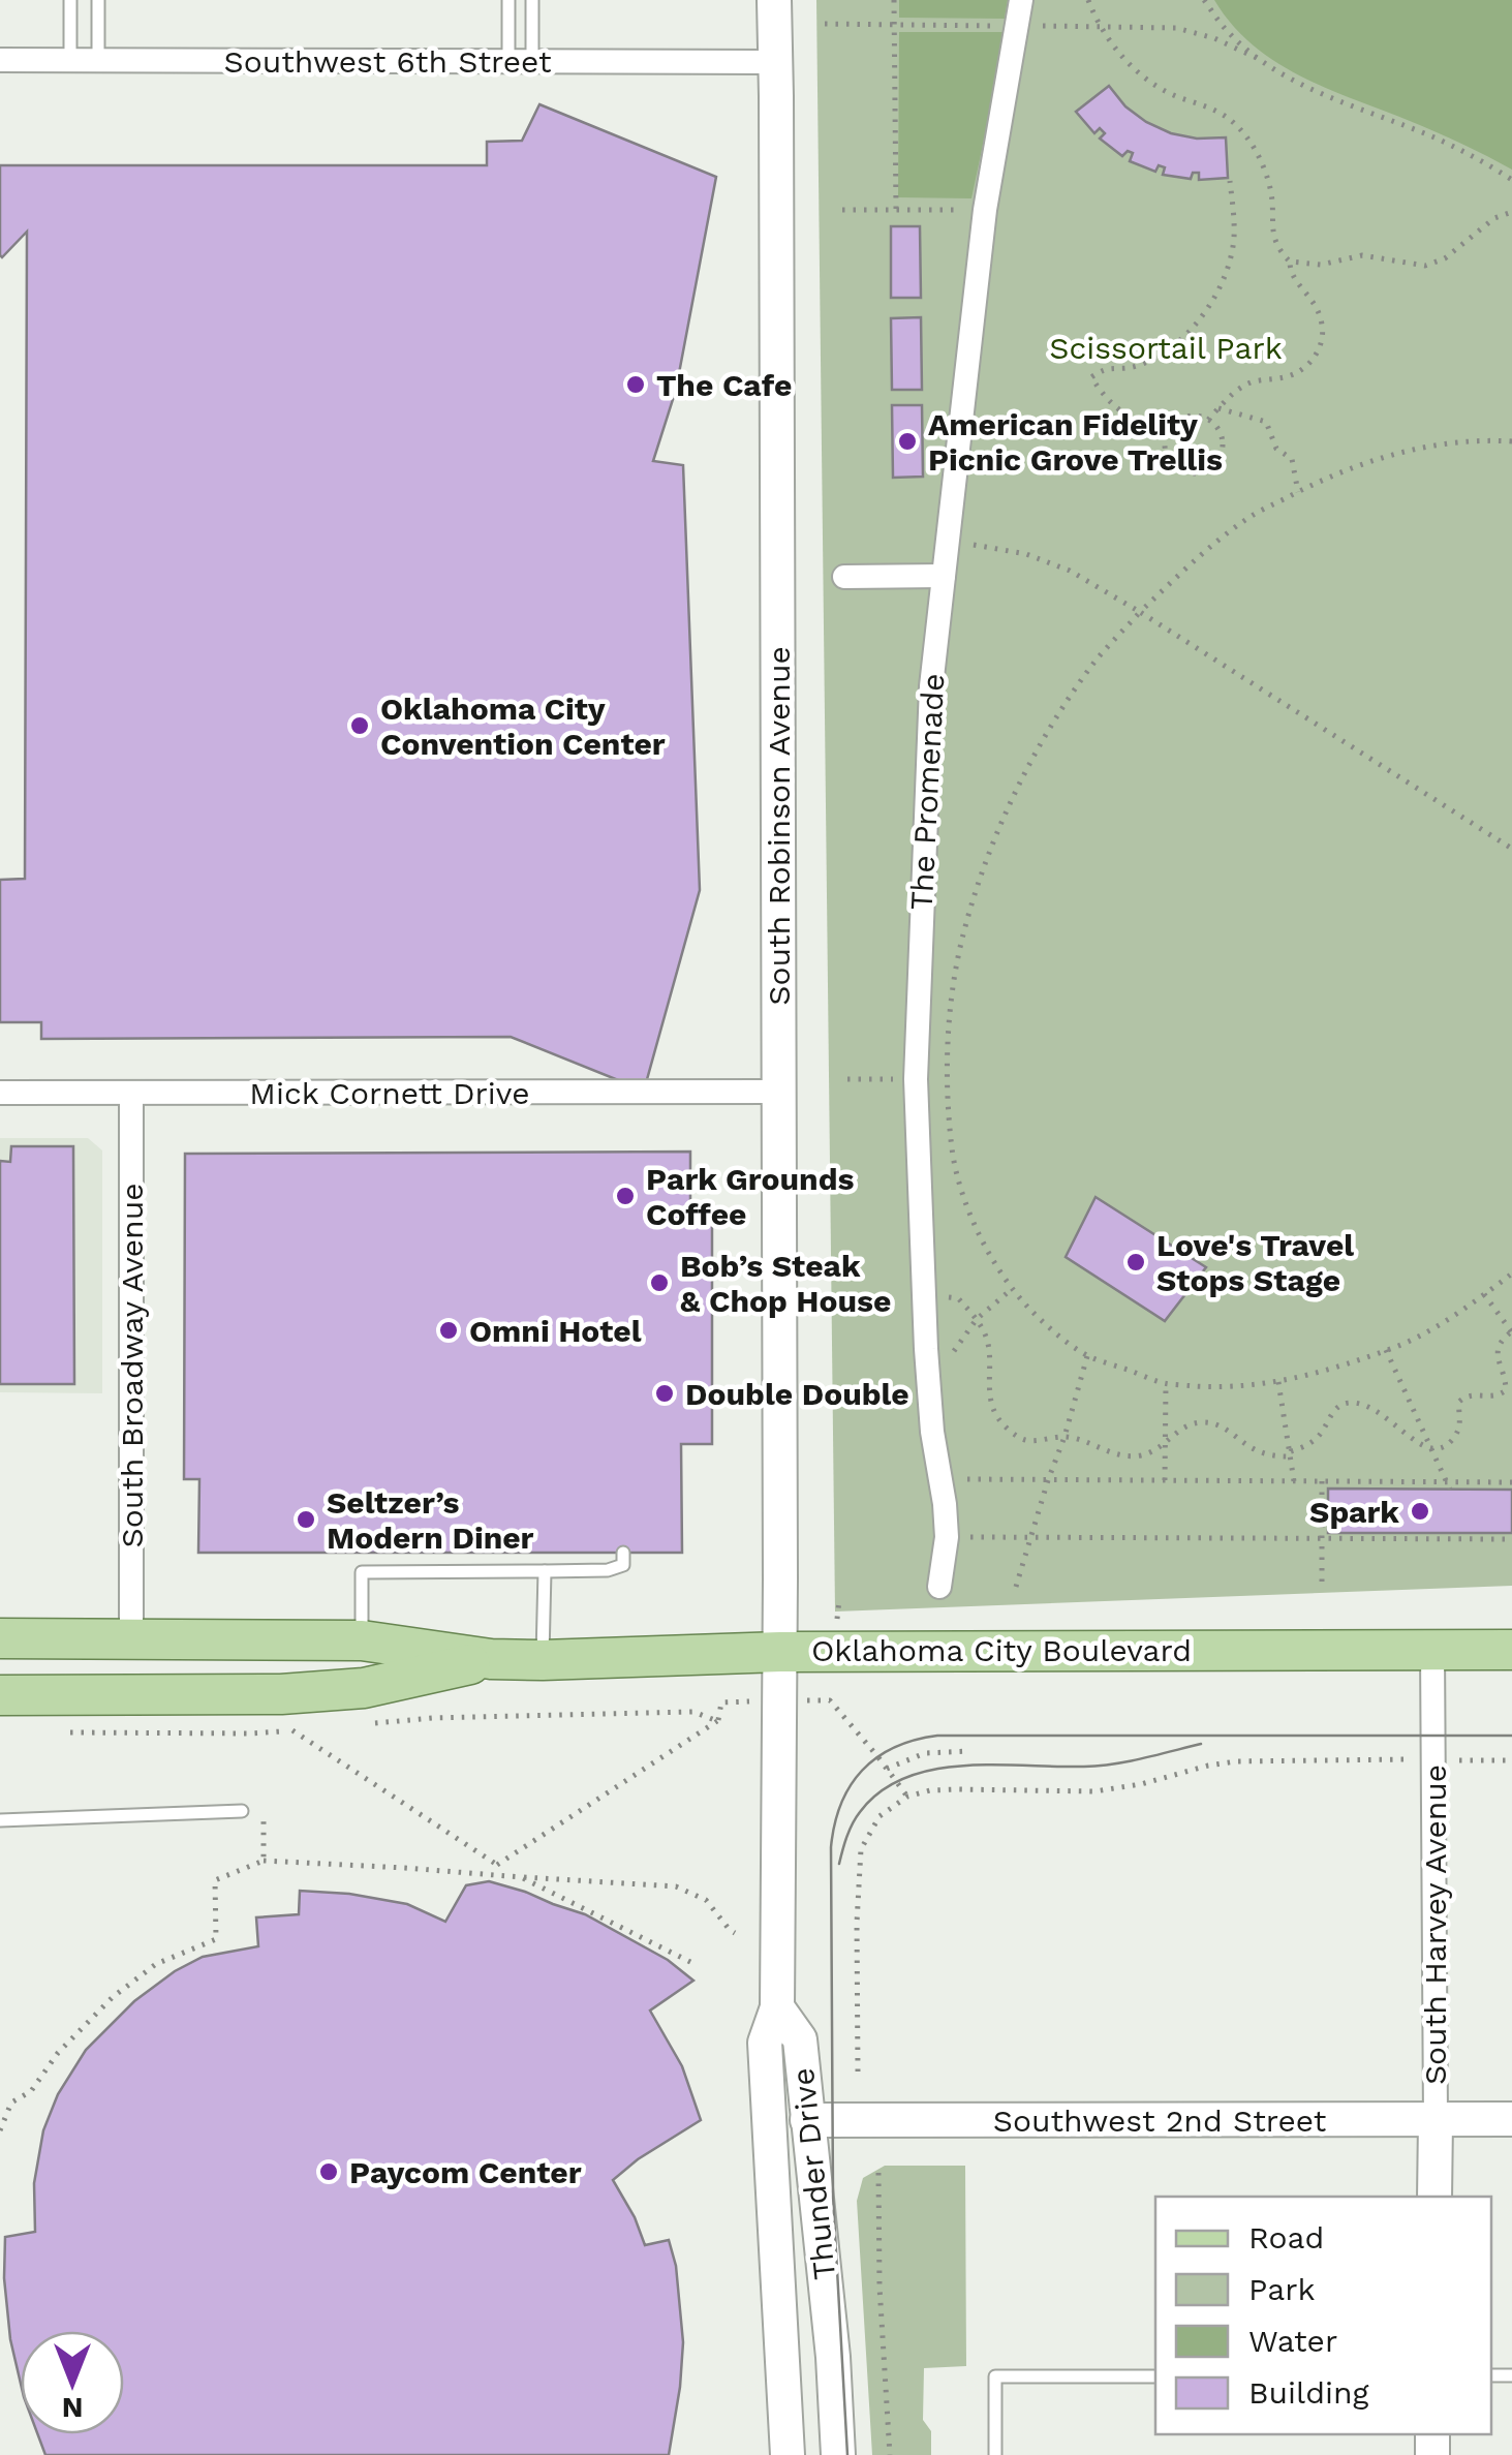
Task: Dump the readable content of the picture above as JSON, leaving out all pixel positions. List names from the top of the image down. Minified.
{"streets":{"main road":["South Robinson Avenue","Oklahoma City Boulevard","South Harvey Avenue","Southwest 2nd Street","Thunder Drive"],"street":["Southwest 6th Street","The Promenade","Mick Cornett Drive","South Broadway Avenue"]},"crossings":[["Southwest 6th Street","South Robinson Avenue"],["South Robinson Avenue","Mick Cornett Drive"],["South Robinson Avenue","Oklahoma City Boulevard"],["South Robinson Avenue","Thunder Drive"],["Mick Cornett Drive","South Broadway Avenue"],["South Broadway Avenue","Oklahoma City Boulevard"],["Oklahoma City Boulevard","South Harvey Avenue"],["Oklahoma City Boulevard","Thunder Drive"],["South Harvey Avenue","Southwest 2nd Street"],["Southwest 2nd Street","Thunder Drive"]],"parks":["Scissortail Park"],"places":["The Cafe","American Fidelity Picnic Grove Trellis","Oklahoma City Convention Center","Park Grounds Coffee","Love's Travel Stops Stage","Bob’s Steak & Chop House","Omni Hotel","Double Double","Spark","Seltzer’s Modern Diner","Paycom Center"],"legend":["Road","Park","Water","Building"],"north":"bottom"}
